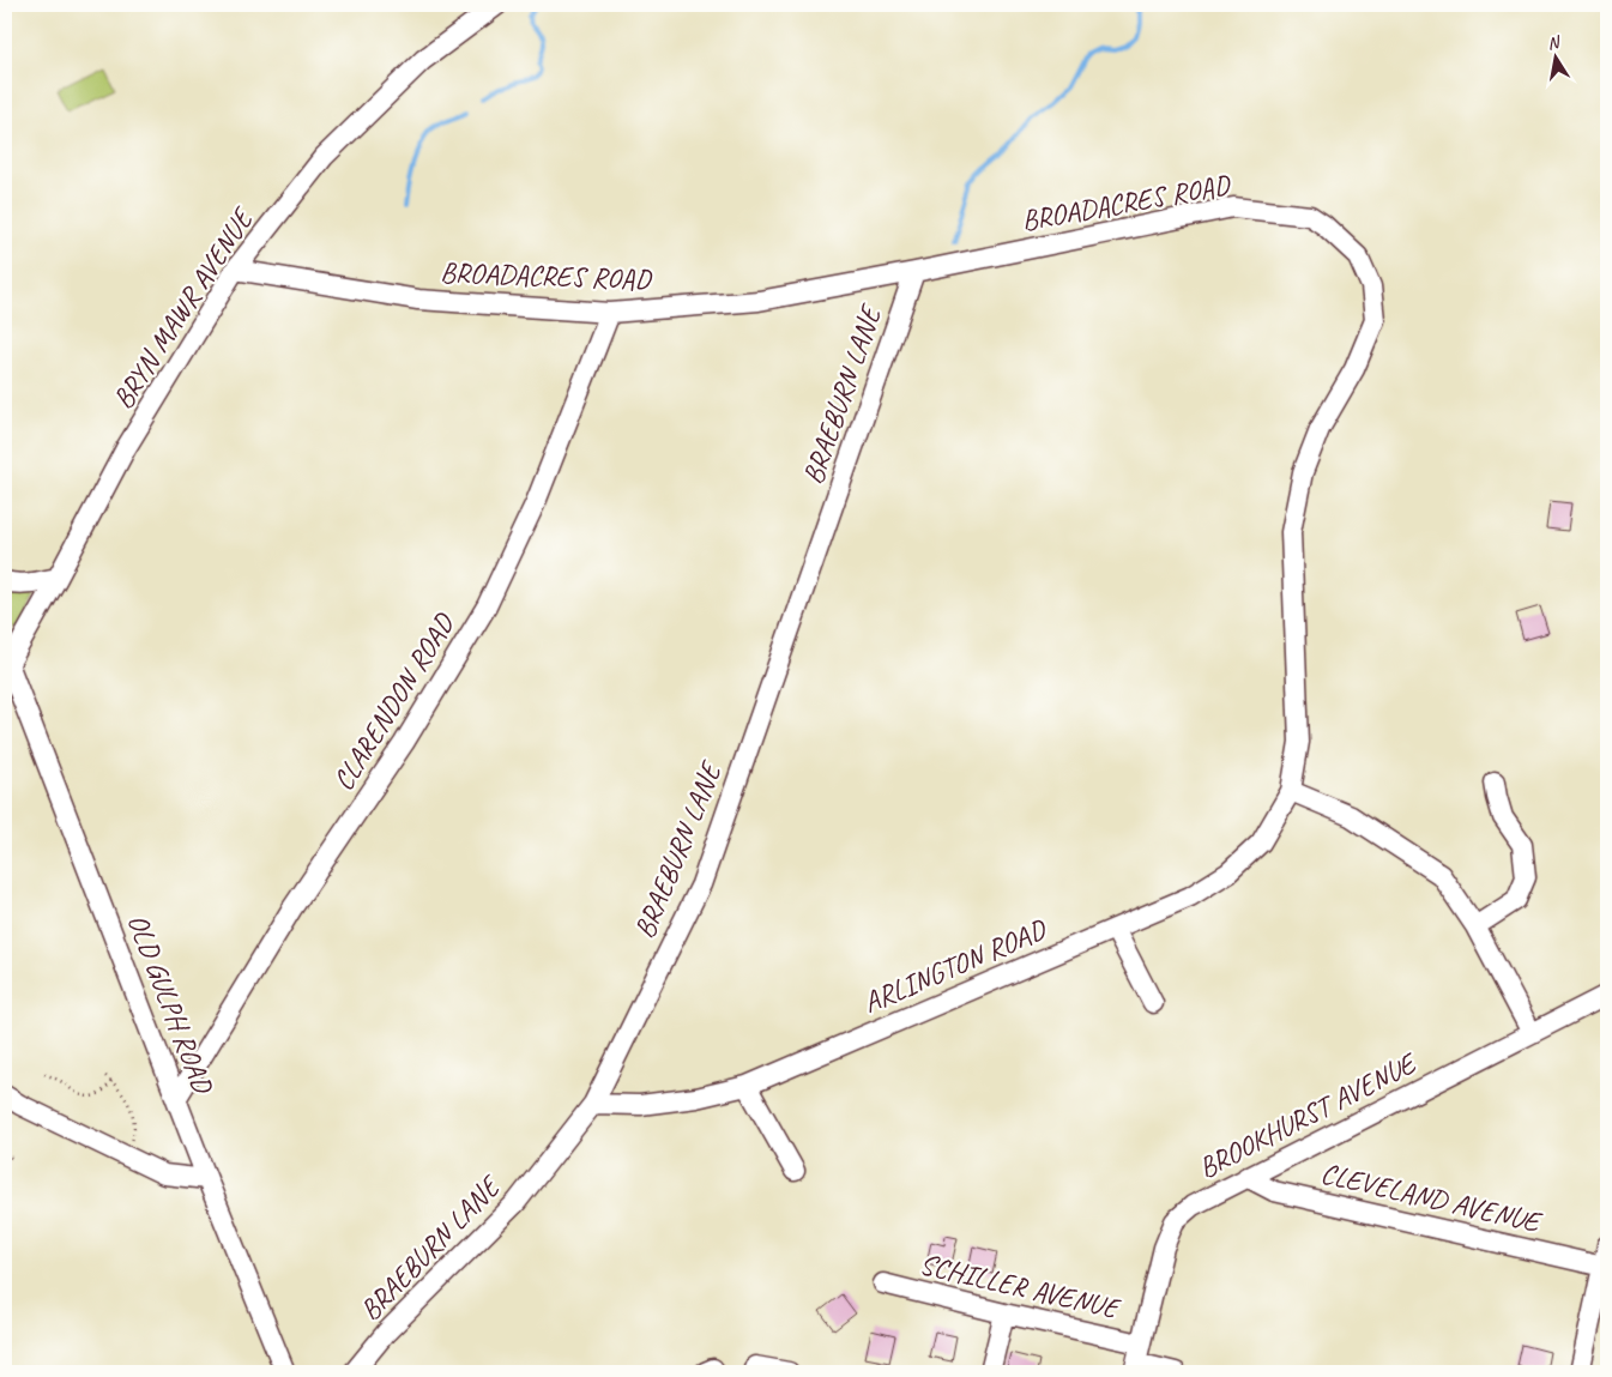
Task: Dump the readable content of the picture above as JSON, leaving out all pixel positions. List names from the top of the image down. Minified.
{"streets":{"street":["BROADACRES ROAD","BRYN MAWR AVENUE","BRAEBURN LANE","CLARENDON ROAD","ARLINGTON ROAD","OLD GULPH ROAD","BROOKHURST AVENUE","CLEVELAND AVENUE","SCHILLER AVENUE"]},"crossings":[["BROADACRES ROAD","BRYN MAWR AVENUE"],["BROADACRES ROAD","BRAEBURN LANE"],["BROADACRES ROAD","CLARENDON ROAD"],["BROADACRES ROAD","ARLINGTON ROAD"],["BRYN MAWR AVENUE","OLD GULPH ROAD"],["BRAEBURN LANE","ARLINGTON ROAD"],["CLARENDON ROAD","OLD GULPH ROAD"],["BROOKHURST AVENUE","CLEVELAND AVENUE"],["BROOKHURST AVENUE","SCHILLER AVENUE"]],"north":"top"}
